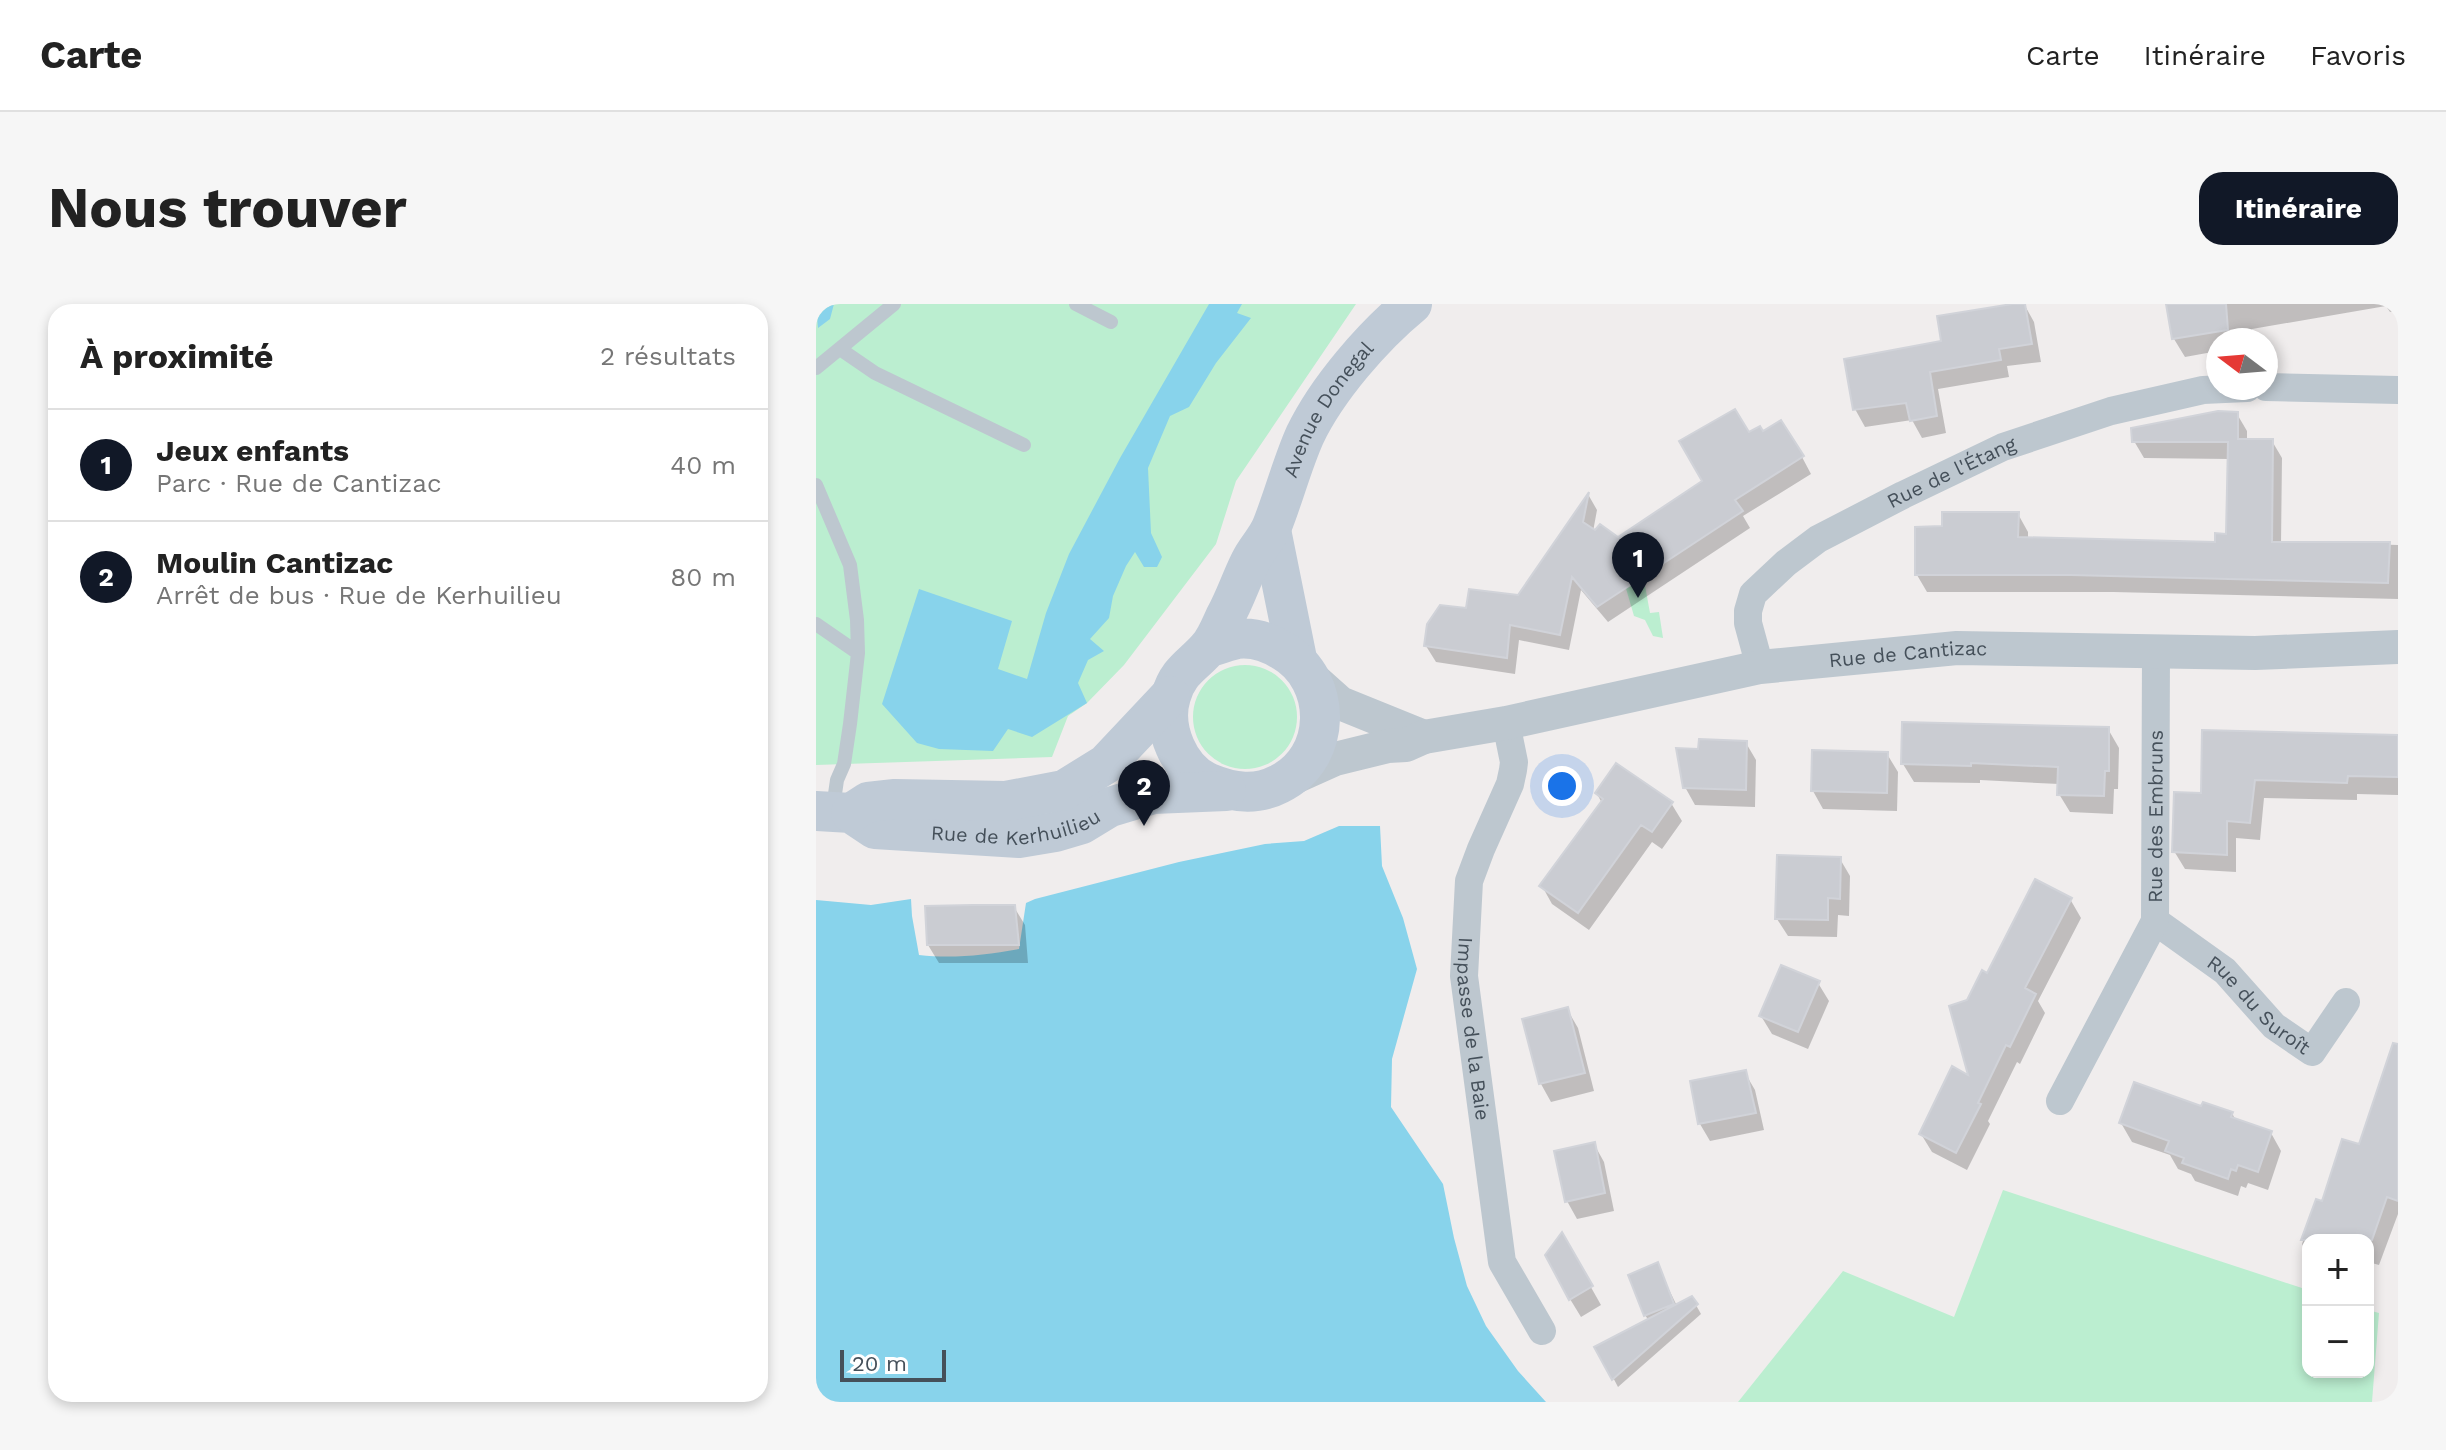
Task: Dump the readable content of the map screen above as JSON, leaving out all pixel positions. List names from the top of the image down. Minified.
{"streets":{"main road":["Avenue Donegal","Rue de Kerhuilieu"],"street":["Rue de l'Étang","Rue de Cantizac","Rue des Embruns","Rue du Suroît","Impasse de la Baie"]},"crossings":[["Avenue Donegal","Rue de Cantizac"],["Avenue Donegal","Rue de Kerhuilieu"],["Rue de l'Étang","Rue de Cantizac"],["Rue de Cantizac","Rue des Embruns"],["Rue de Cantizac","Rue de Kerhuilieu"],["Rue de Cantizac","Impasse de la Baie"],["Rue des Embruns","Rue du Suroît"]],"scale_bar":"20 m","north":"left","page":{"header":"Carte","nav":["Carte","Itinéraire","Favoris"],"buttons":"Itinéraire","title":"Nous trouver","heading":["À proximité","2 résultats"],"list":[{"mark":"1","name":"Jeux enfants","note":"Parc · Rue de Cantizac","value":"40 m"},{"mark":"2","name":"Moulin Cantizac","note":"Arrêt de bus · Rue de Kerhuilieu","value":"80 m"}],"pins":["1","2"],"map_buttons":["+","−"],"scale":"20 m"}}
